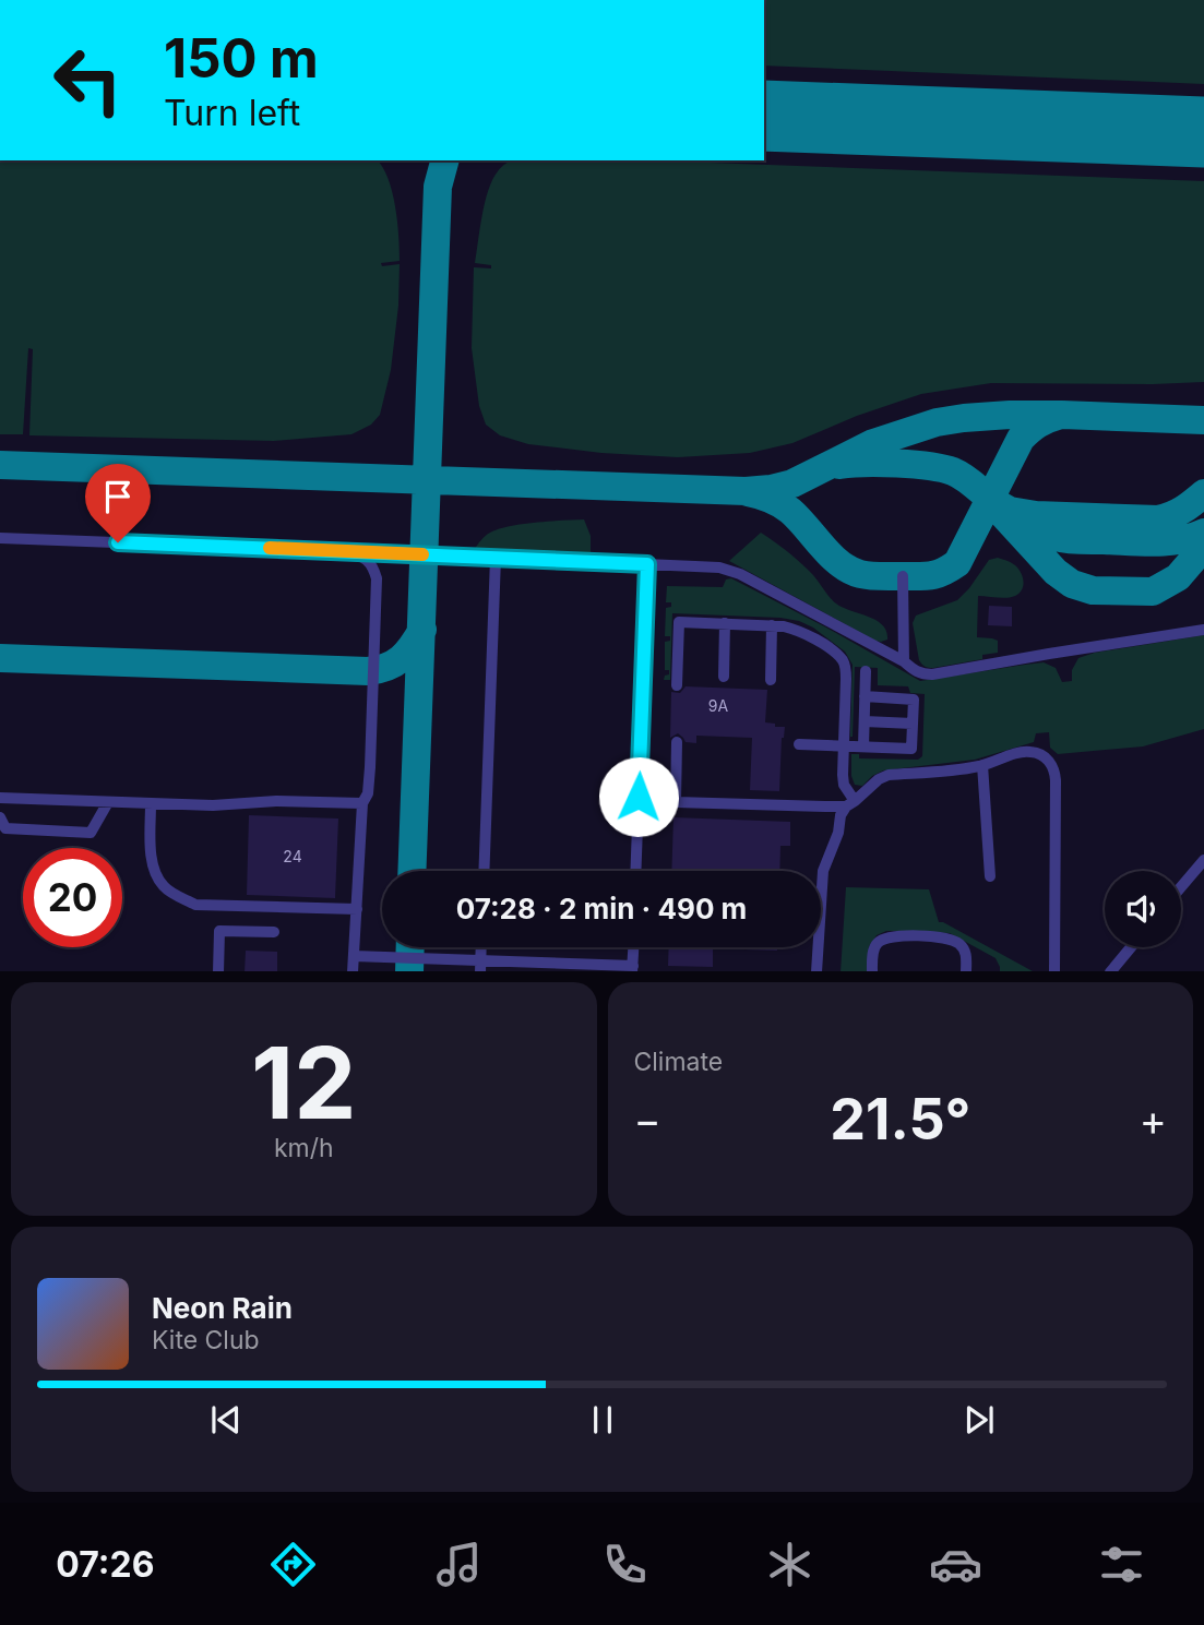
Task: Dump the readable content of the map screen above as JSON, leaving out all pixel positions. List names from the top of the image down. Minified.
{"house_numbers":["9A","24"],"page":{"turn":["150 m","Turn left"],"limit":"20","trip":"07:28 · 2 min · 490 m","tile":[["12","km/h"],"Climate"],"heat":["−","21.5°","+"],"song":["Neon Rain","Kite Club"],"tabs":"07:26"}}
